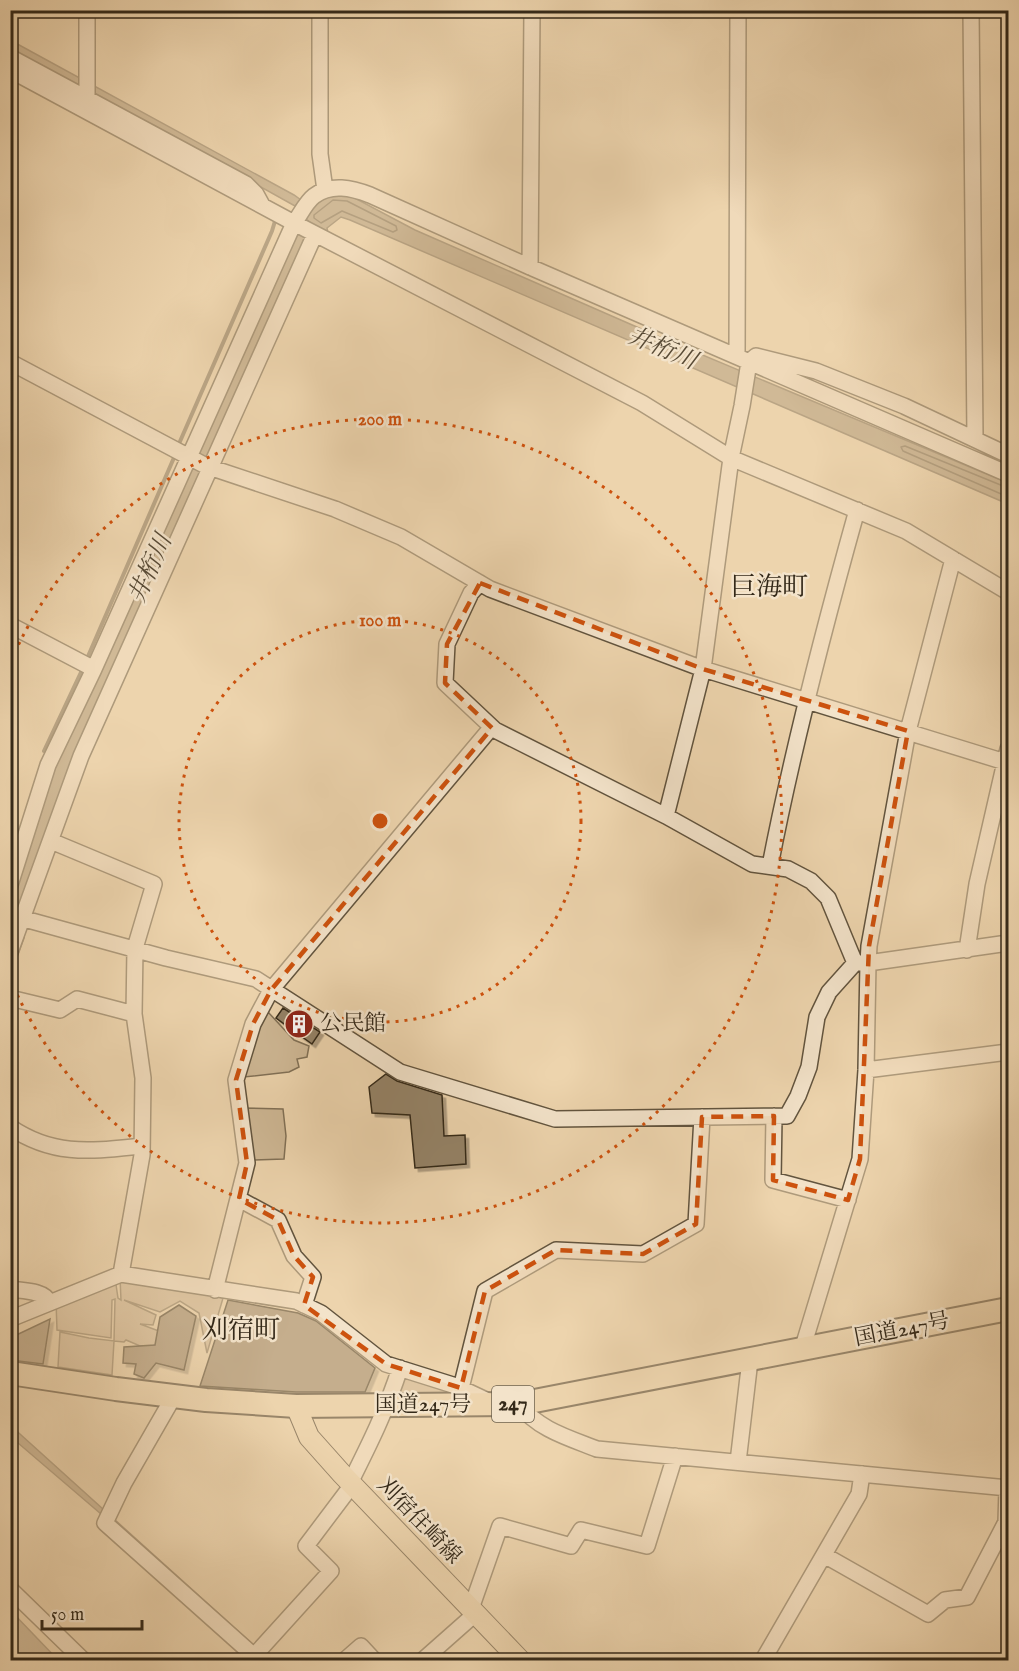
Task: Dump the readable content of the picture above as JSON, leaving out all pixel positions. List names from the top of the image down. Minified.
{"streets":{"highway":["国道247号","247"],"main road":["刈宿住崎線"]},"crossings":[["国道247号","刈宿住崎線"]],"districts":["巨海町","刈宿町"],"water":["井桁川"],"places":{"building":["公民館"]},"scale_bar":"50 m","rings":["200 m","100 m"]}
